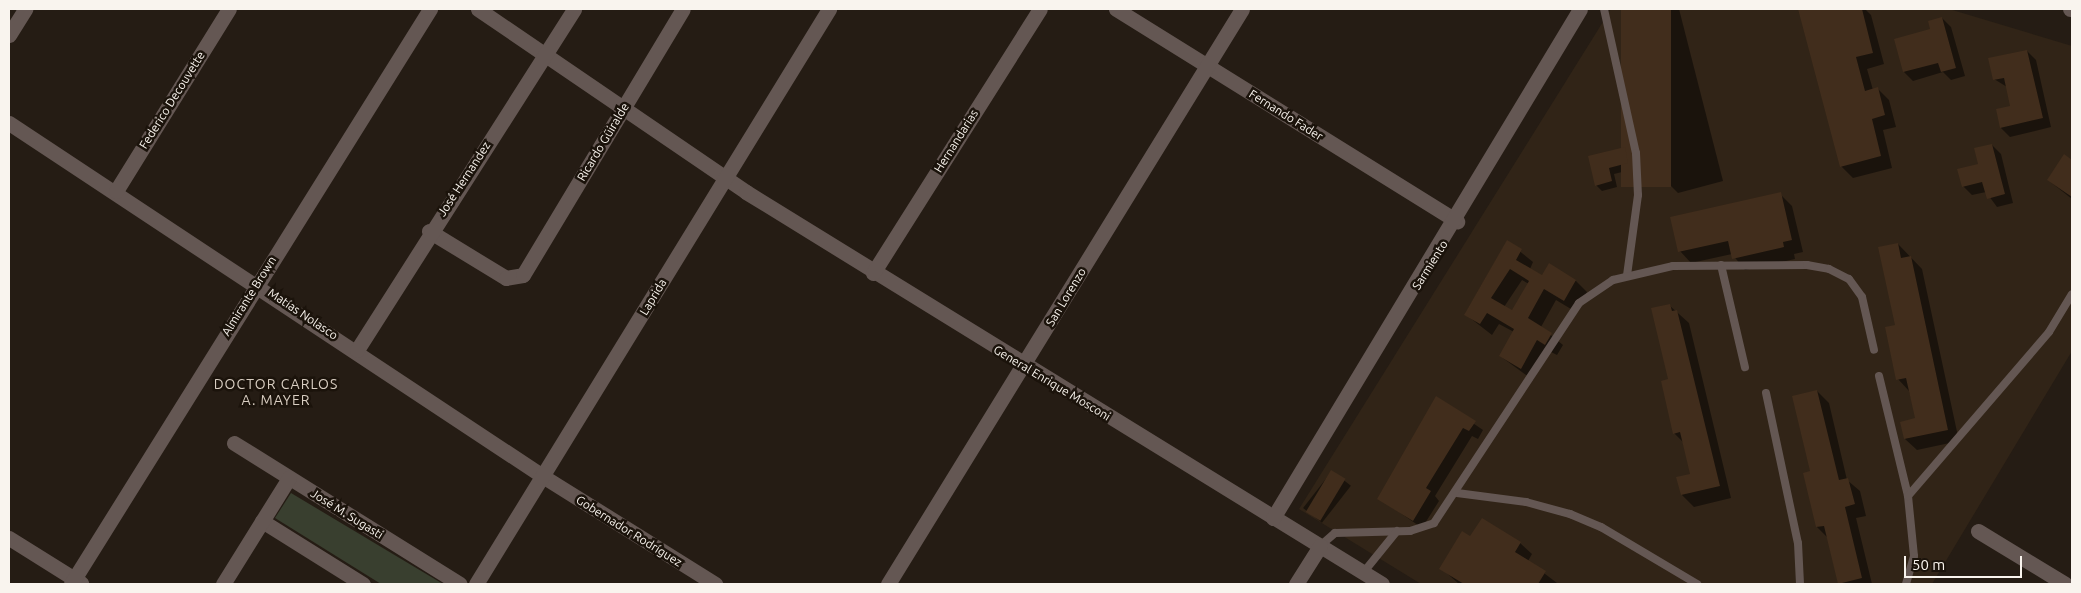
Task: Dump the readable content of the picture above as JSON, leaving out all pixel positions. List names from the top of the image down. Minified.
{"streets":{"street":["Federico Decouvette","Fernando Fader","Hernandarias","Ricardo Güiralde","José Hernandez","Sarmiento","Almirante Brown","Laprida","San Lorenzo","Matías Nolasco","General Enrique Mosconi","José M. Sugasti","Gobernador Rodríguez"]},"crossings":[["Federico Decouvette","Matías Nolasco"],["Fernando Fader","Sarmiento"],["Fernando Fader","San Lorenzo"],["Hernandarias","General Enrique Mosconi"],["Ricardo Güiralde","José Hernandez"],["Ricardo Güiralde","General Enrique Mosconi"],["José Hernandez","Matías Nolasco"],["José Hernandez","General Enrique Mosconi"],["Sarmiento","General Enrique Mosconi"],["Almirante Brown","Matías Nolasco"],["Laprida","Matías Nolasco"],["Laprida","General Enrique Mosconi"],["Laprida","Gobernador Rodríguez"],["San Lorenzo","General Enrique Mosconi"],["Matías Nolasco","Gobernador Rodríguez"]],"districts":["DOCTOR CARLOS A. MAYER"],"scale_bar":"50 m"}
